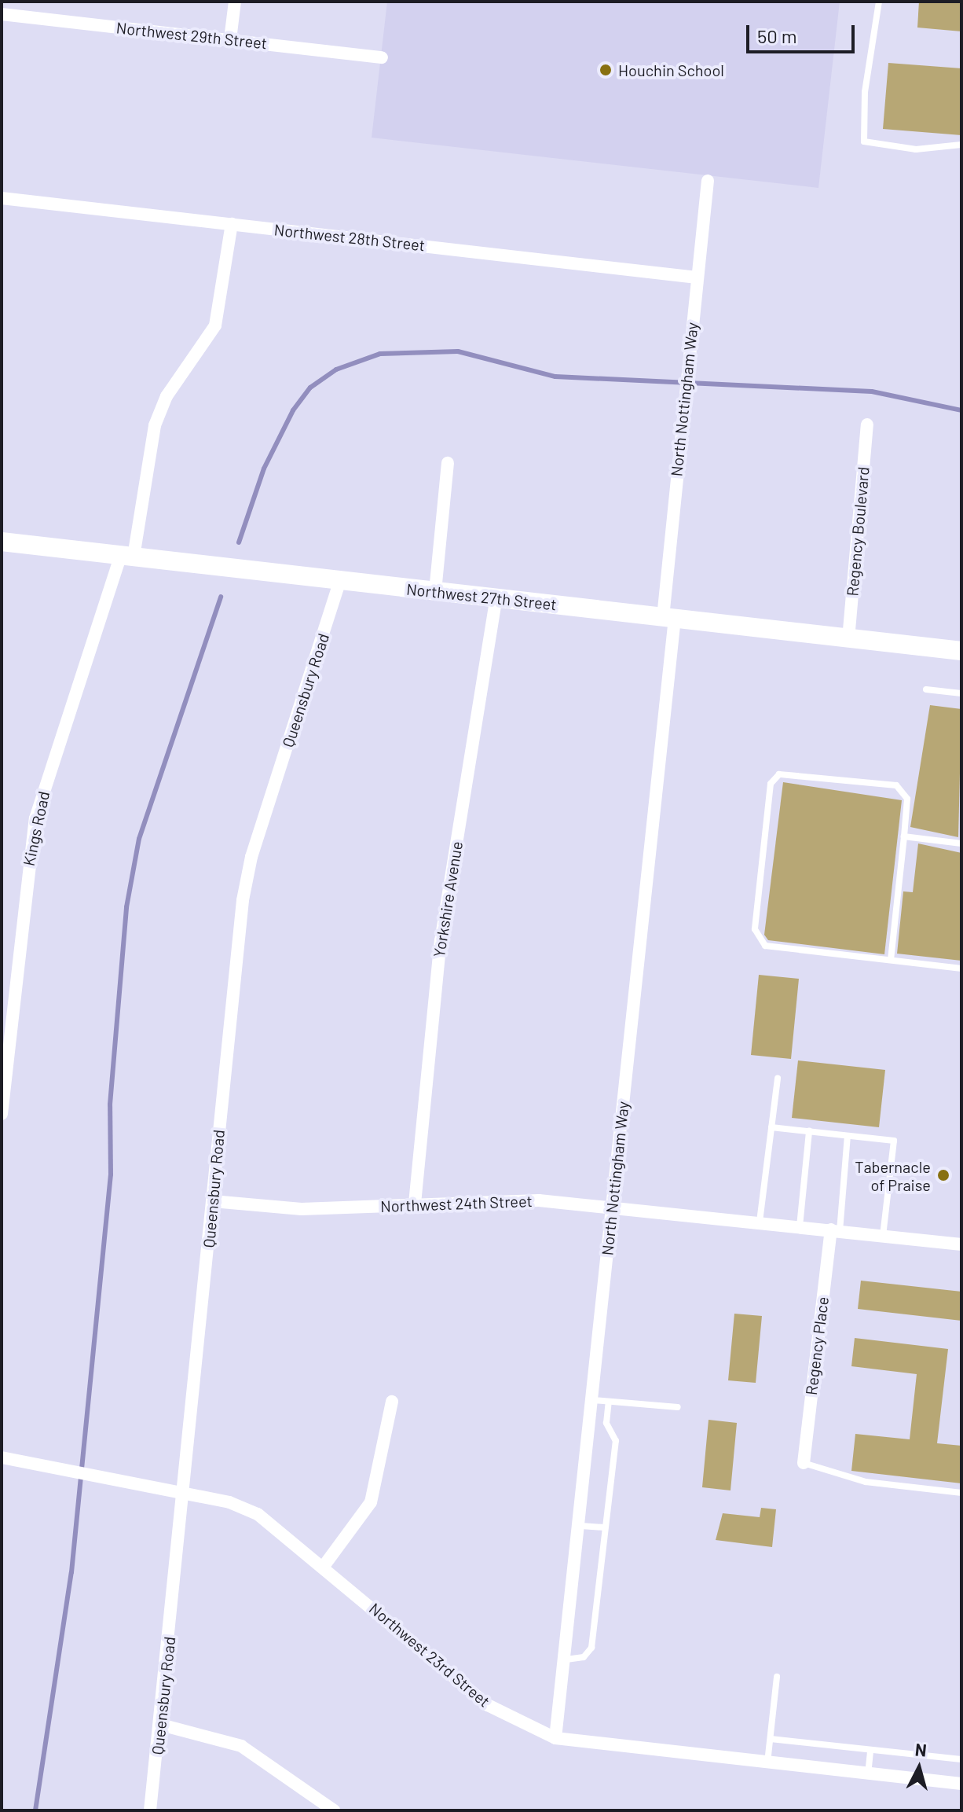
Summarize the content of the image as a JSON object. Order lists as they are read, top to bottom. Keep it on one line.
{"streets":{"main road":["Northwest 27th Street"],"street":["Northwest 29th Street","Northwest 28th Street","North Nottingham Way","Regency Boulevard","Queensbury Road","Kings Road","Yorkshire Avenue","Northwest 24th Street","Regency Place","Northwest 23rd Street"]},"crossings":[["Northwest 28th Street","North Nottingham Way"],["Northwest 28th Street","Kings Road"],["North Nottingham Way","Northwest 27th Street"],["North Nottingham Way","Northwest 24th Street"],["North Nottingham Way","Northwest 23rd Street"],["Regency Boulevard","Northwest 27th Street"],["Northwest 27th Street","Queensbury Road"],["Northwest 27th Street","Kings Road"],["Northwest 27th Street","Yorkshire Avenue"],["Queensbury Road","Northwest 24th Street"],["Queensbury Road","Northwest 23rd Street"],["Yorkshire Avenue","Northwest 24th Street"],["Northwest 24th Street","Regency Place"]],"places":["Houchin School","Tabernacle of Praise"],"scale_bar":"50 m","north":"top"}
